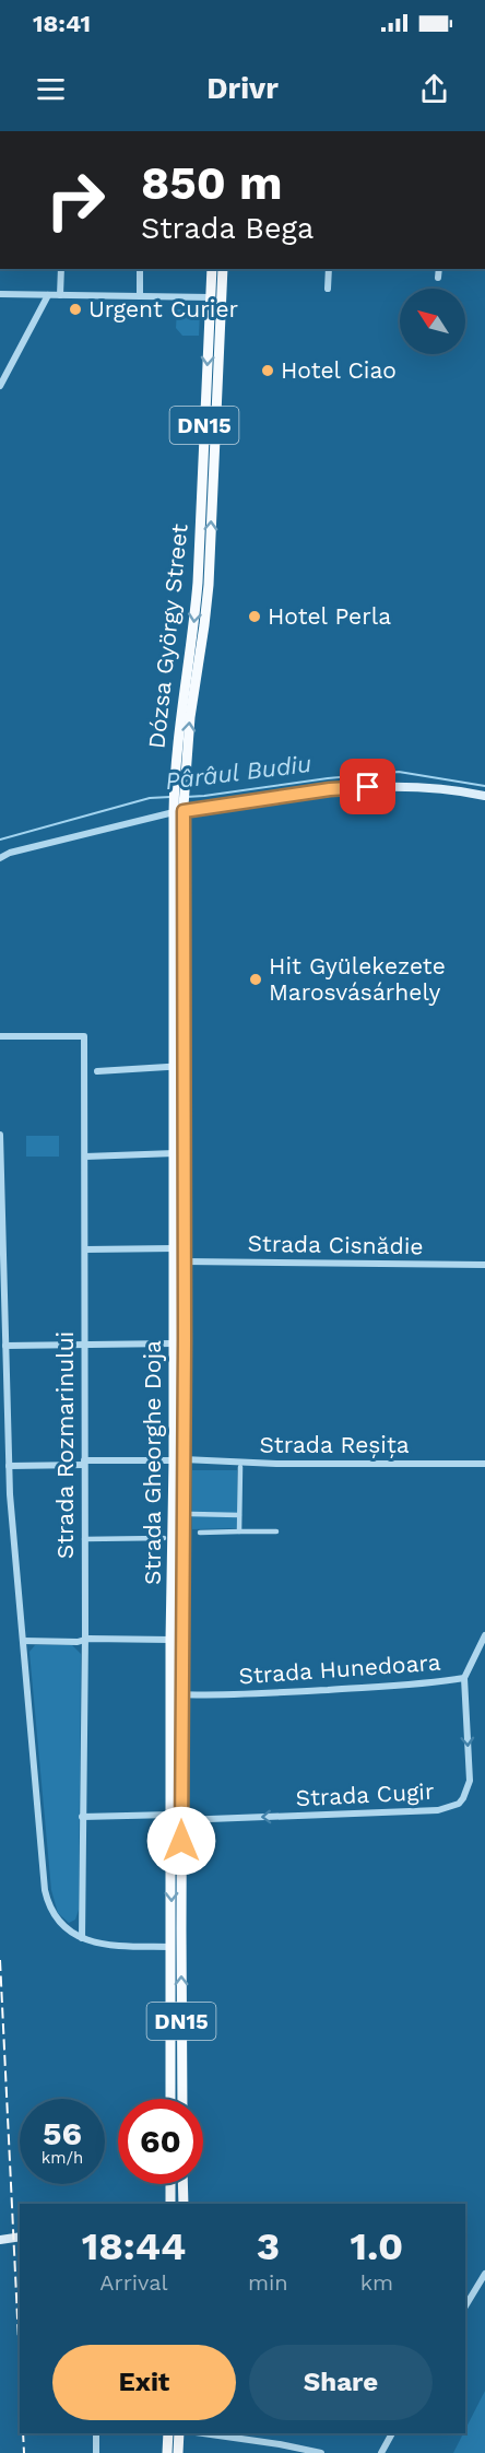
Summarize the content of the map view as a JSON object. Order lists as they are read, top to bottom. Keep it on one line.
{"streets":{"main road":["DN15","Dózsa György Street","Strada Gheorghe Doja"],"street":["Strada Cisnădie","Strada Rozmarinului","Strada Reșița","Strada Hunedoara","Strada Cugir"]},"crossings":[["Dózsa György Street","Strada Gheorghe Doja"],["Strada Cisnădie","Strada Gheorghe Doja"],["Strada Rozmarinului","Strada Reșița"],["Strada Reșița","Strada Gheorghe Doja"],["Strada Gheorghe Doja","Strada Hunedoara"],["Strada Gheorghe Doja","Strada Cugir"],["Strada Hunedoara","Strada Cugir"]],"water":["Pârâul Budiu"],"places":["Urgent Curier","Hotel Ciao","Hotel Perla","Hit Gyülekezete Marosvásárhely"],"north":"top left","page":{"status":"18:41","header":"Drivr","turn":["850 m","Strada Bega"],"speed":"56 km/h","limit":"60","eta":["18:44","Arrival","3","min","1.0","km"],"buttons":["Exit","Share"]}}
